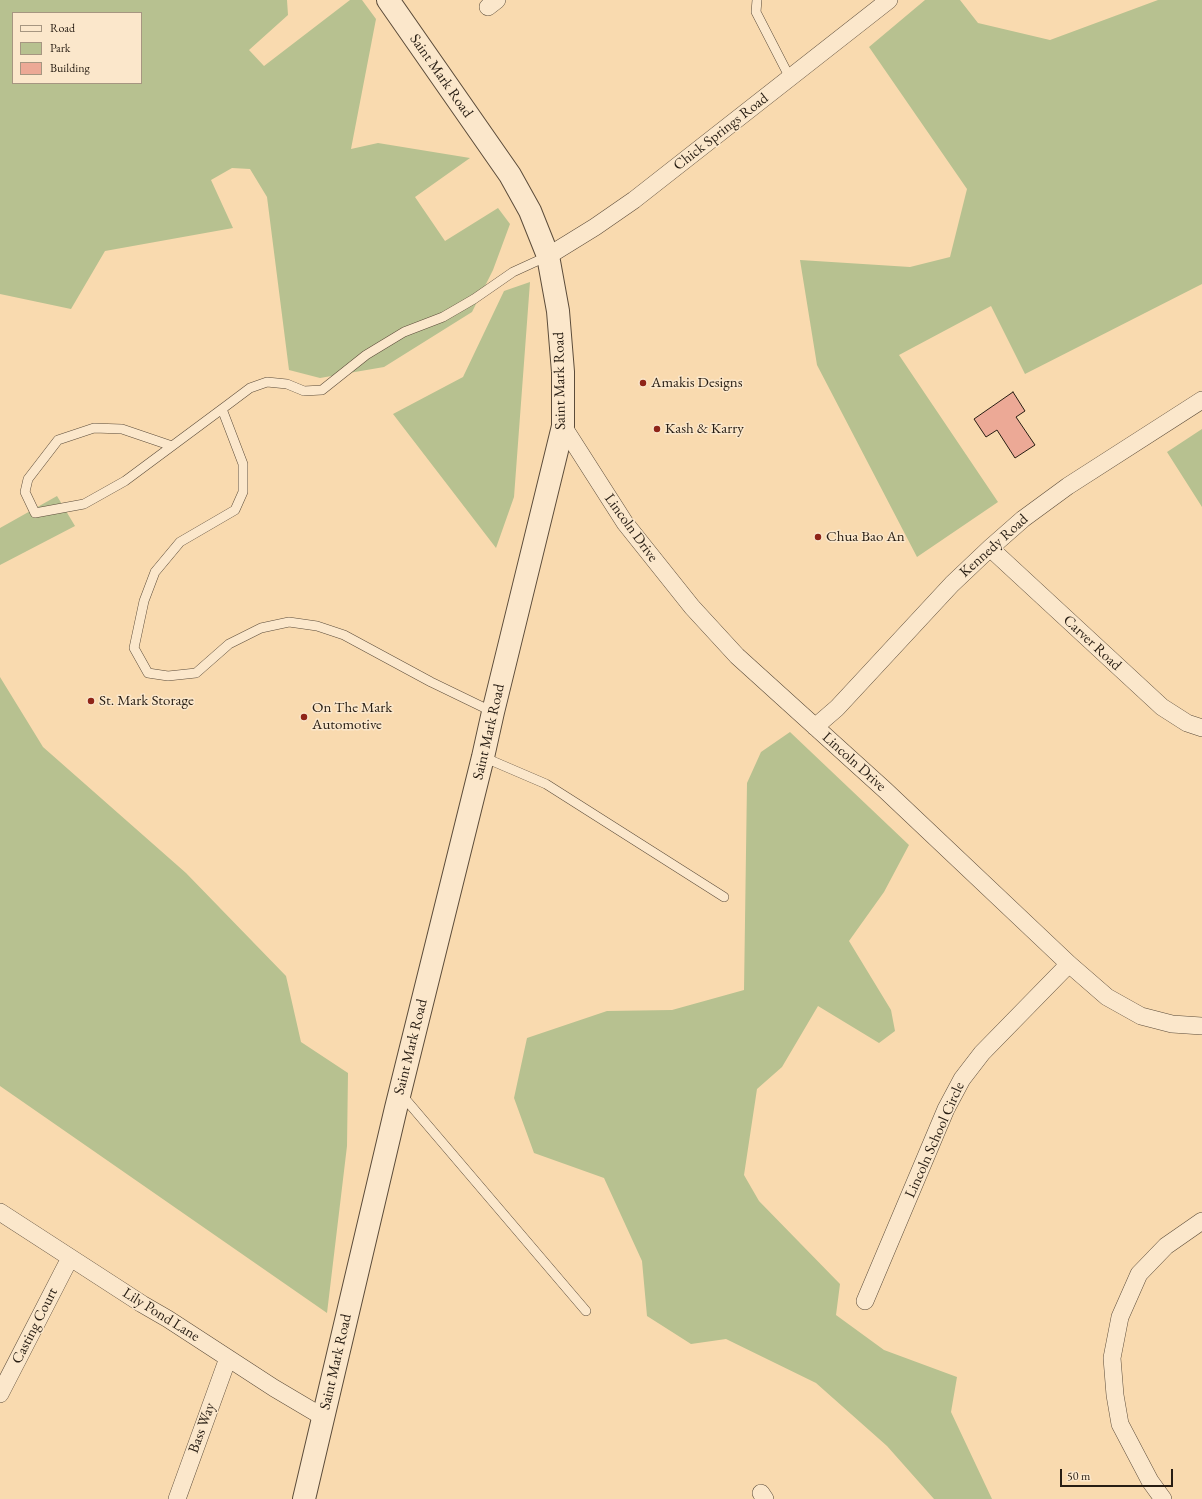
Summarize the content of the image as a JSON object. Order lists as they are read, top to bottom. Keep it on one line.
{"streets":{"street":["Saint Mark Road","Chick Springs Road","Lincoln Drive","Kennedy Road","Carver Road","Lincoln School Circle","Lily Pond Lane","Casting Court","Bass Way"]},"crossings":[["Saint Mark Road","Chick Springs Road"],["Saint Mark Road","Lincoln Drive"],["Saint Mark Road","Lily Pond Lane"],["Lincoln Drive","Kennedy Road"],["Lincoln Drive","Lincoln School Circle"],["Kennedy Road","Carver Road"],["Lily Pond Lane","Casting Court"],["Lily Pond Lane","Bass Way"]],"places":["Amakis Designs","Kash & Karry","Chua Bao An","St. Mark Storage","On The Mark Automotive"],"legend":["Road","Park","Building"],"scale_bar":"50 m"}
